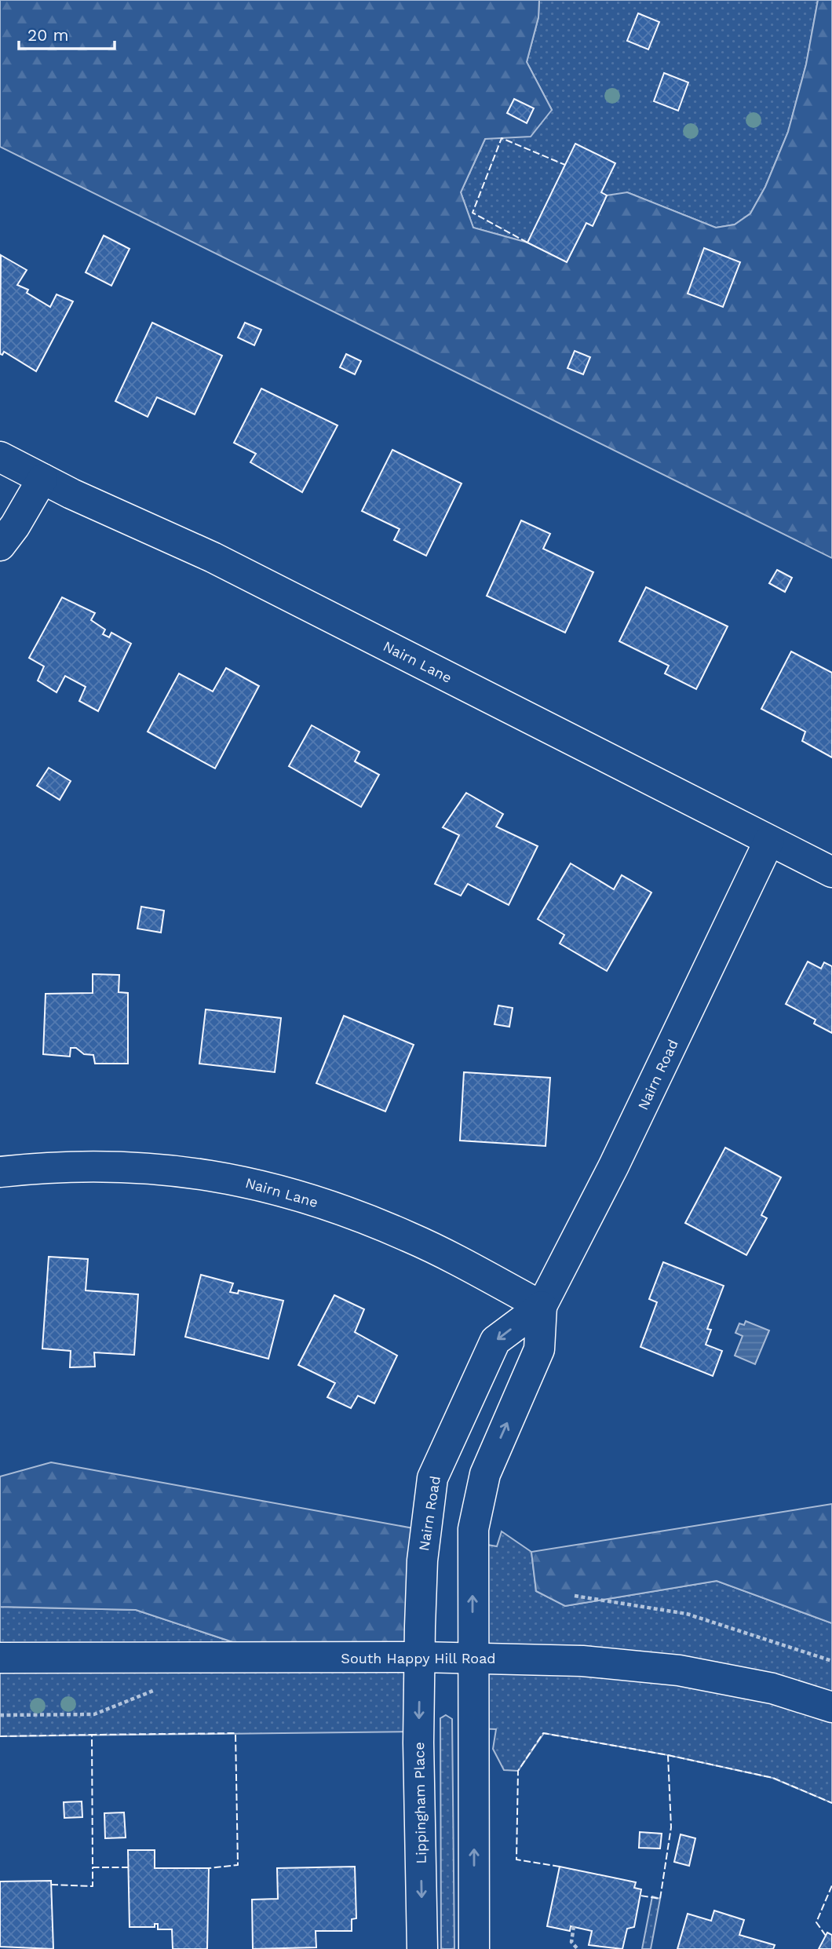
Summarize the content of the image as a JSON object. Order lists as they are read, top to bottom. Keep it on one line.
{"streets":{"street":["Nairn Lane","Nairn Road","South Happy Hill Road","Lippingham Place"]},"crossings":[["Nairn Lane","Nairn Road"],["Nairn Road","South Happy Hill Road"],["Nairn Road","Lippingham Place"],["South Happy Hill Road","Lippingham Place"]],"scale_bar":"20 m"}
